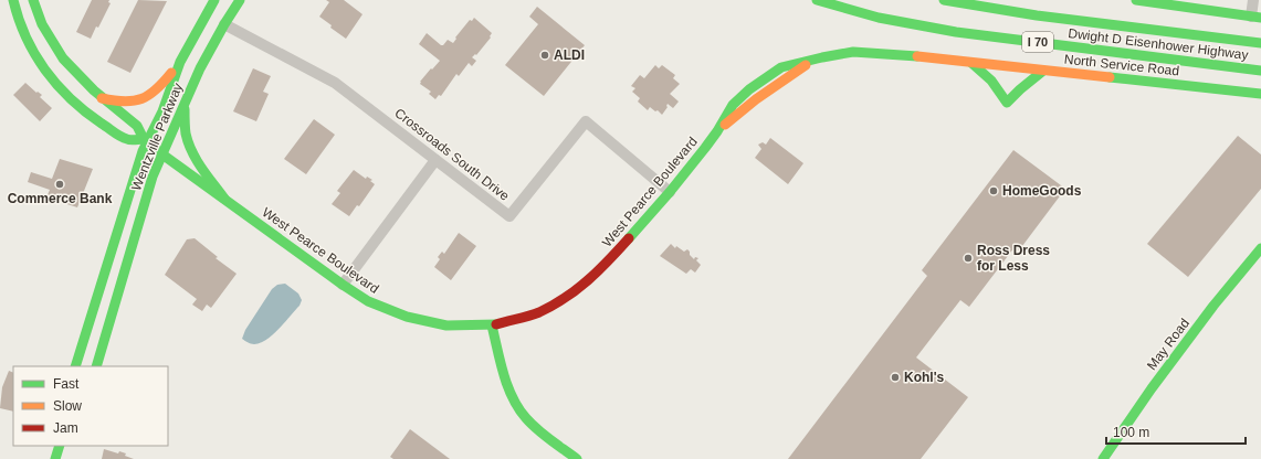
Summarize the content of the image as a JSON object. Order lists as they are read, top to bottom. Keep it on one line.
{"streets":{"main road":["I 70","Dwight D Eisenhower Highway","North Service Road","Wentzville Parkway","West Pearce Boulevard","May Road"],"street":["Crossroads South Drive"]},"crossings":[["North Service Road","West Pearce Boulevard"],["Wentzville Parkway","Crossroads South Drive"],["Wentzville Parkway","West Pearce Boulevard"],["Crossroads South Drive","West Pearce Boulevard"]],"places":["ALDI","Commerce Bank","HomeGoods","Ross Dress for Less","Kohl's"],"legend":["Fast","Slow","Jam"],"scale_bar":"100 m"}
